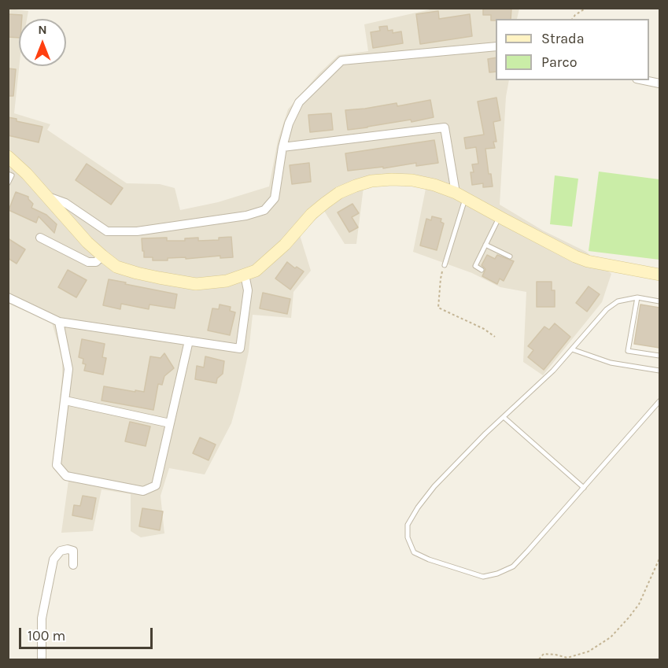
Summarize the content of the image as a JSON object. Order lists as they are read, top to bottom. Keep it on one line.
{"legend":["Strada","Parco"],"scale_bar":"100 m","north":"top"}
